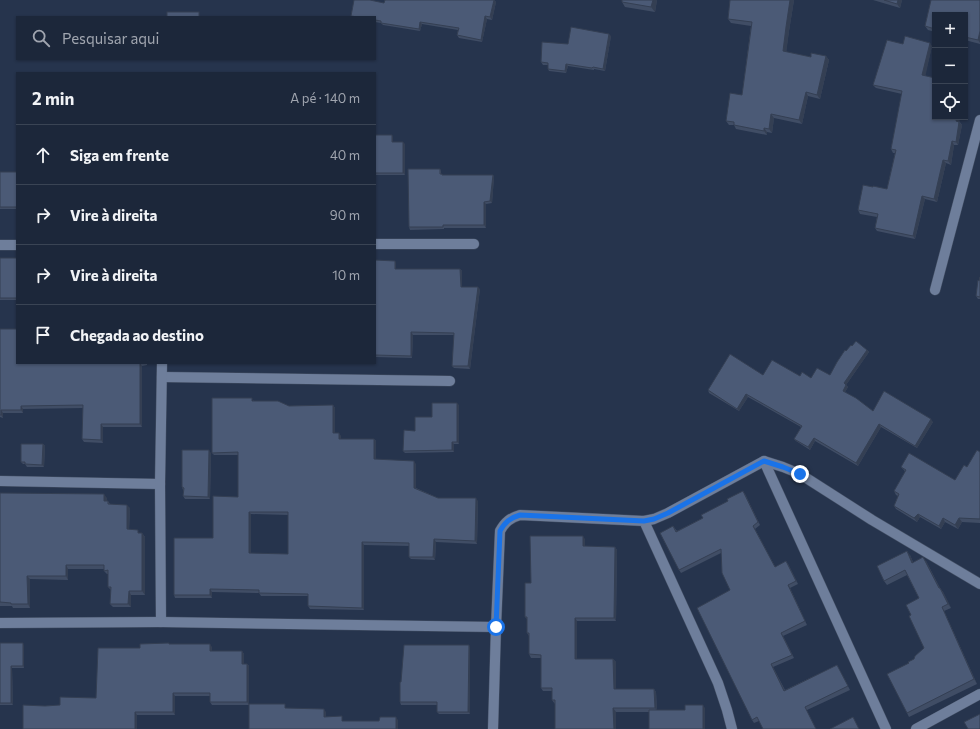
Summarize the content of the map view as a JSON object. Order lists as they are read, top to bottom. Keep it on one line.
{"page":{"map_buttons":["+","−"],"search":"Pesquisar aqui","heading":["2 min","A pé · 140 m"],"list":[["Siga em frente","40 m"],["Vire à direita","90 m"],["Vire à direita","10 m"],"Chegada ao destino"]}}
